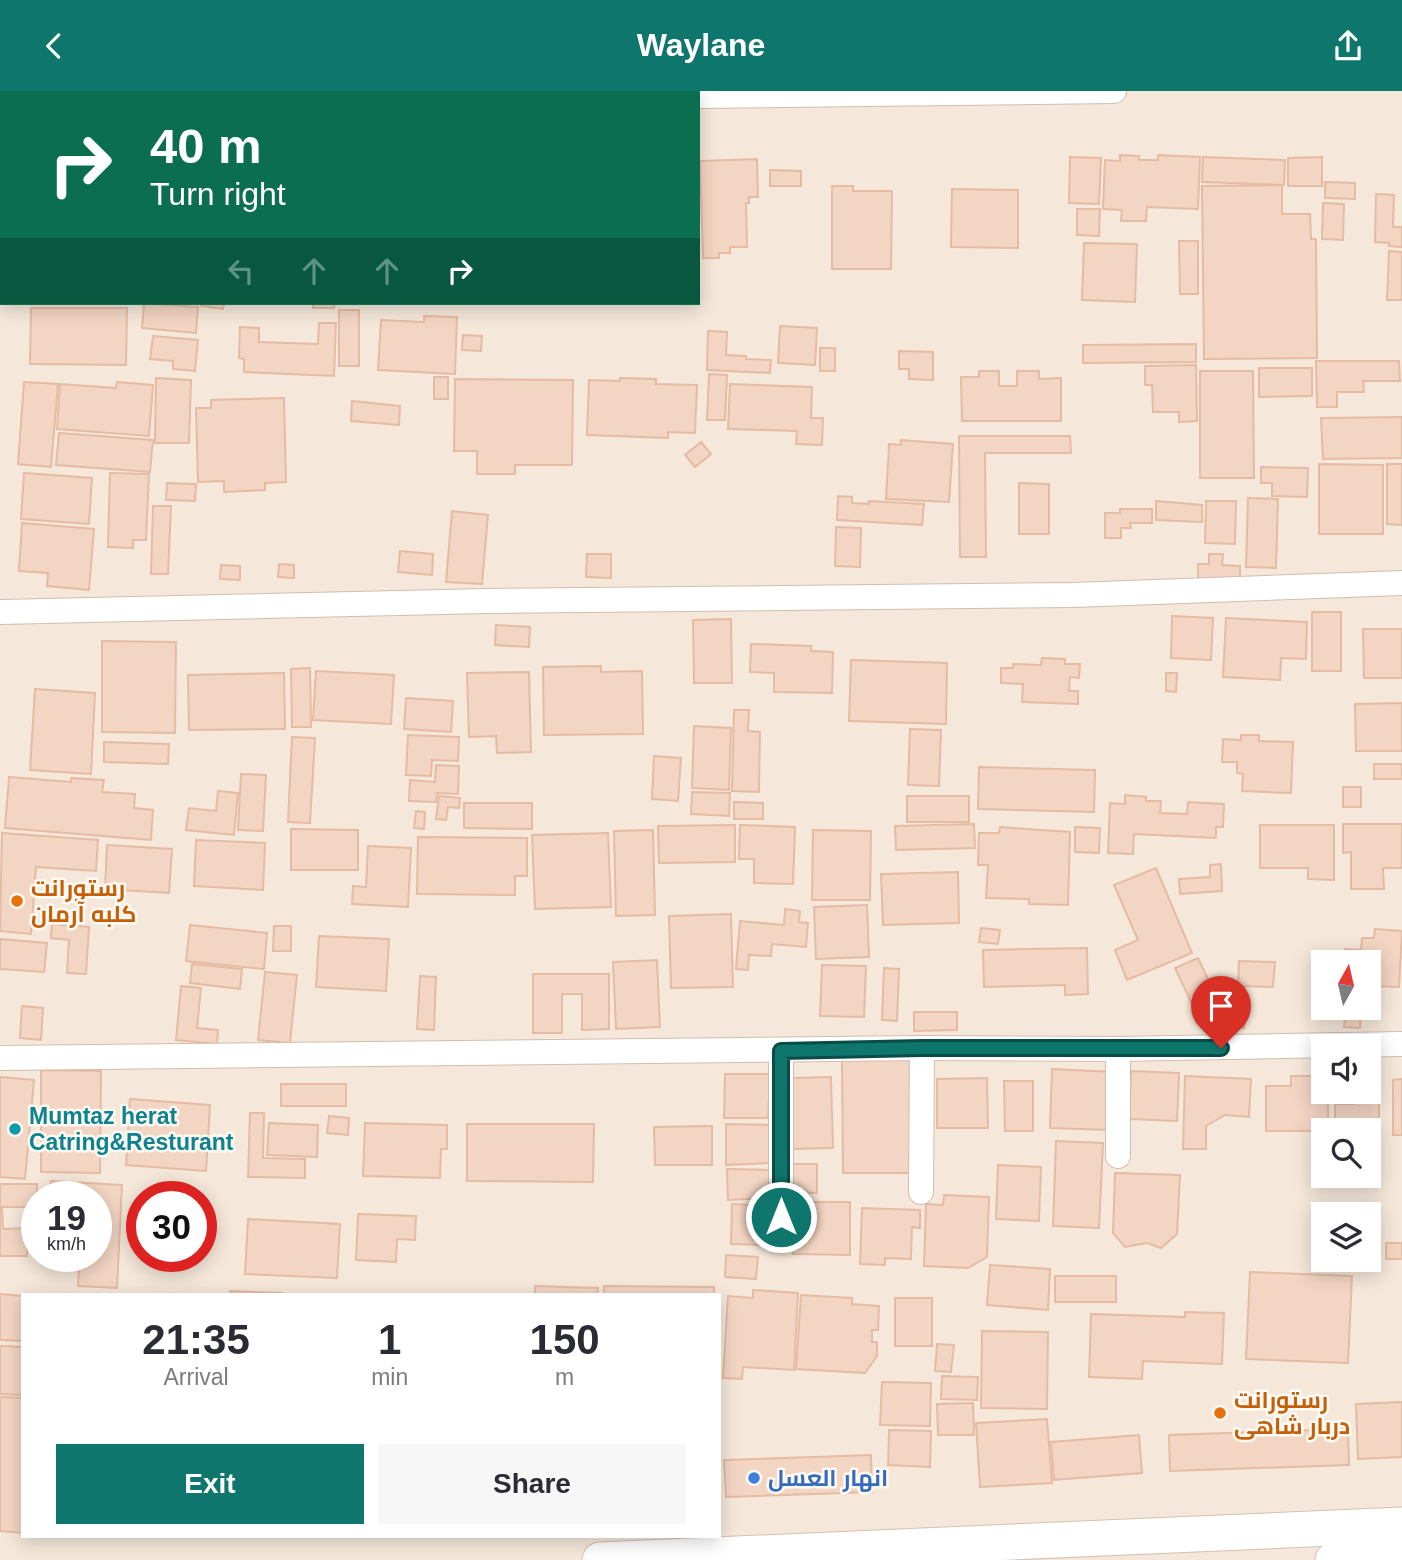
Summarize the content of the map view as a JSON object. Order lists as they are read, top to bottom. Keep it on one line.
{"places":["رستورانت کلبه آرمان","Mumtaz herat Catring&Resturant","رستورانت دربار شاهی","انهار العسل"],"north":"top","page":{"header":"Waylane","turn":["40 m","Turn right"],"speed":"19 km/h","limit":"30","eta":["21:35","Arrival","1","min","150","m"],"buttons":["Exit","Share"]}}
